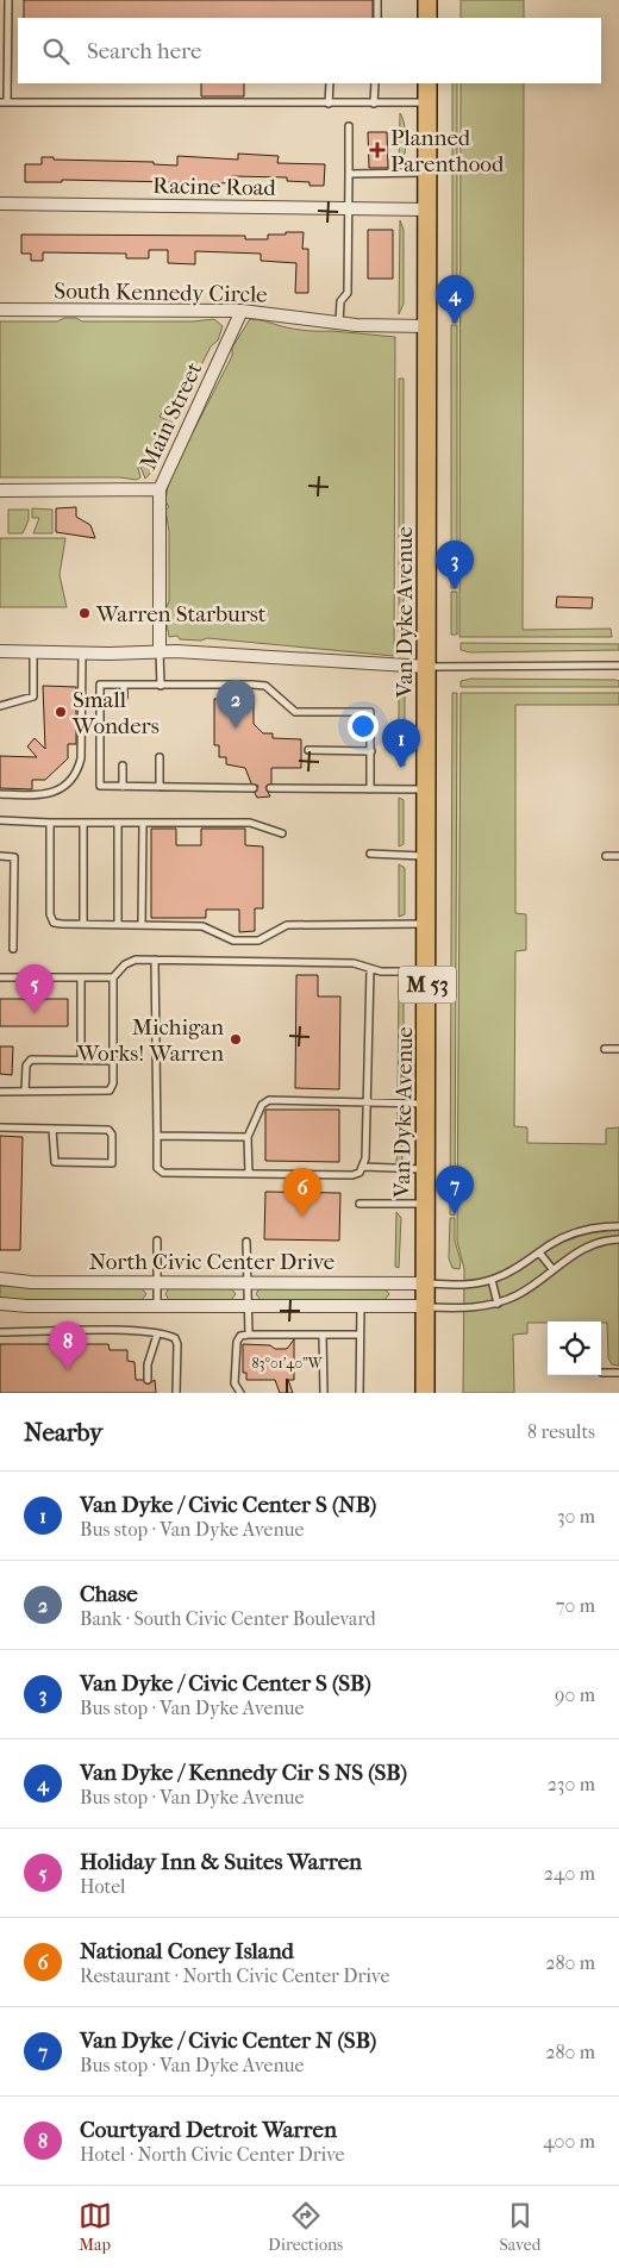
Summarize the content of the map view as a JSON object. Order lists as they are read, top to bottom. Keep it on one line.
{"streets":{"main road":["Van Dyke Avenue","M 53"],"street":["Racine Road","South Kennedy Circle","Main Street","North Civic Center Drive"]},"crossings":[["Racine Road","Van Dyke Avenue"],["South Kennedy Circle","Main Street"],["South Kennedy Circle","Van Dyke Avenue"],["Van Dyke Avenue","North Civic Center Drive"]],"places":{"health":["Planned Parenthood"],"other":["Warren Starburst","Small Wonders","Michigan Works! Warren"]},"page":{"search":"Search here","pins":["4","3","2","1","5","7","6","8"],"heading":["Nearby","8 results"],"list":[{"mark":"1","name":"Van Dyke / Civic Center S (NB)","note":"Bus stop · Van Dyke Avenue","value":"30 m"},{"mark":"2","name":"Chase","note":"Bank · South Civic Center Boulevard","value":"70 m"},{"mark":"3","name":"Van Dyke / Civic Center S (SB)","note":"Bus stop · Van Dyke Avenue","value":"90 m"},{"mark":"4","name":"Van Dyke / Kennedy Cir S NS (SB)","note":"Bus stop · Van Dyke Avenue","value":"230 m"},{"mark":"5","name":"Holiday Inn & Suites Warren","note":"Hotel","value":"240 m"},{"mark":"6","name":"National Coney Island","note":"Restaurant · North Civic Center Drive","value":"280 m"},{"mark":"7","name":"Van Dyke / Civic Center N (SB)","note":"Bus stop · Van Dyke Avenue","value":"280 m"},{"mark":"8","name":"Courtyard Detroit Warren","note":"Hotel · North Civic Center Drive","value":"400 m"}],"nav":["Map","Directions","Saved"]},"coordinates":["83°01'40\"W"]}
